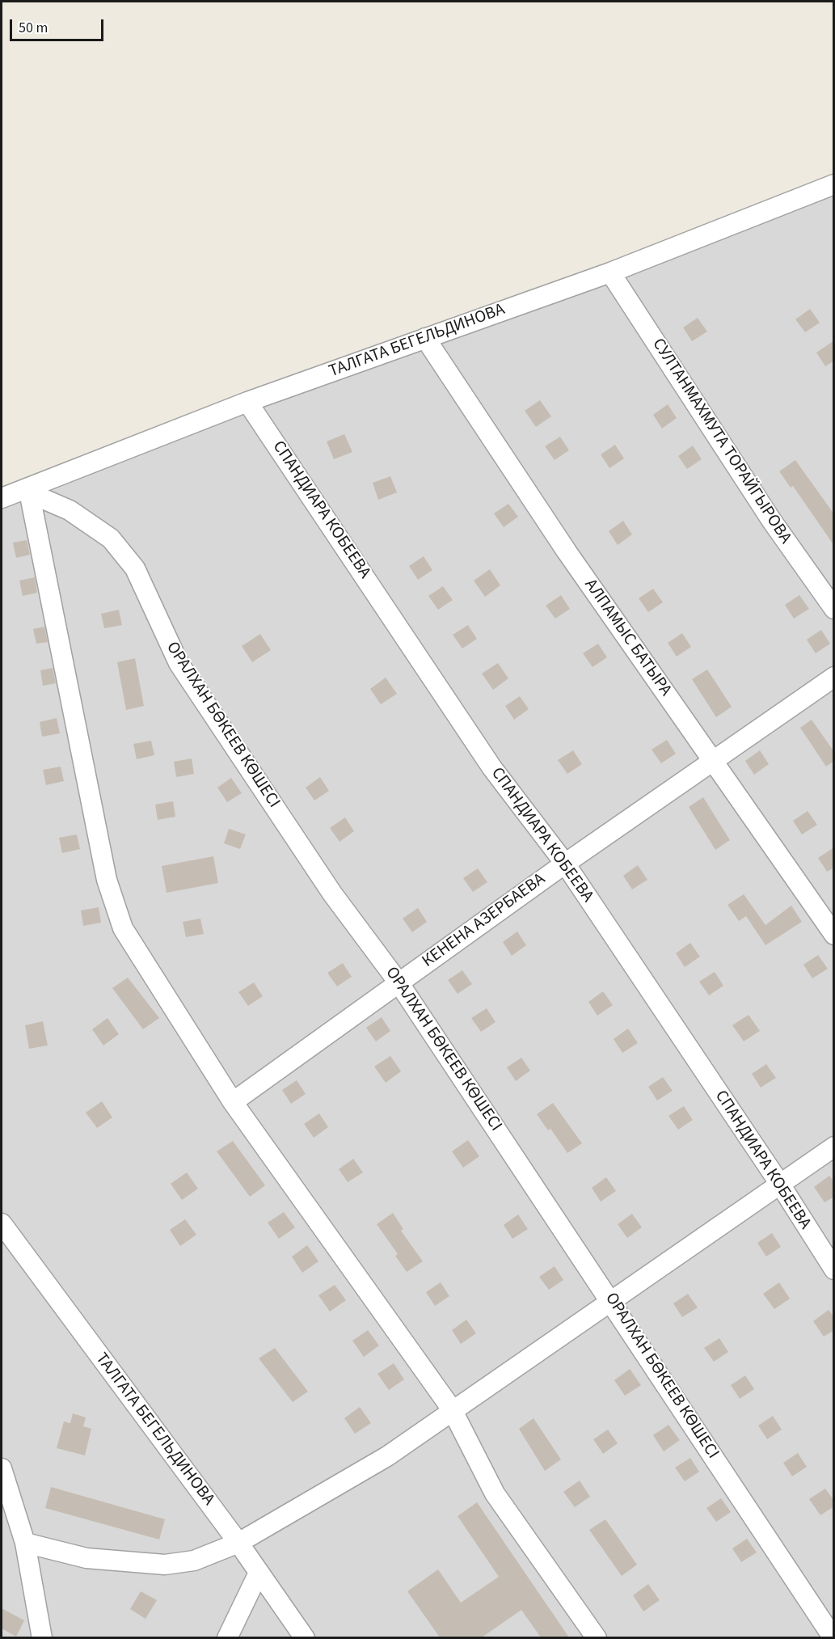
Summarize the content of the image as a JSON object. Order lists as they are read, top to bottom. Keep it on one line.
{"streets":{"street":["ТАЛГАТА БЕГЕЛЬДИНОВА","СУЛТАНМАХМУТА ТОРАЙГЫРОВА","СПАНДИАРА КОБЕЕВА","АЛПАМЫС БАТЫРА","ОРАЛХАН БӨКЕЕВ КӨШЕСІ","КЕНЕНА АЗЕРБАЕВА"]},"crossings":[["ТАЛГАТА БЕГЕЛЬДИНОВА","СУЛТАНМАХМУТА ТОРАЙГЫРОВА"],["ТАЛГАТА БЕГЕЛЬДИНОВА","СПАНДИАРА КОБЕЕВА"],["ТАЛГАТА БЕГЕЛЬДИНОВА","АЛПАМЫС БАТЫРА"],["ТАЛГАТА БЕГЕЛЬДИНОВА","ОРАЛХАН БӨКЕЕВ КӨШЕСІ"],["СПАНДИАРА КОБЕЕВА","КЕНЕНА АЗЕРБАЕВА"],["АЛПАМЫС БАТЫРА","КЕНЕНА АЗЕРБАЕВА"],["ОРАЛХАН БӨКЕЕВ КӨШЕСІ","КЕНЕНА АЗЕРБАЕВА"]],"scale_bar":"50 m"}
